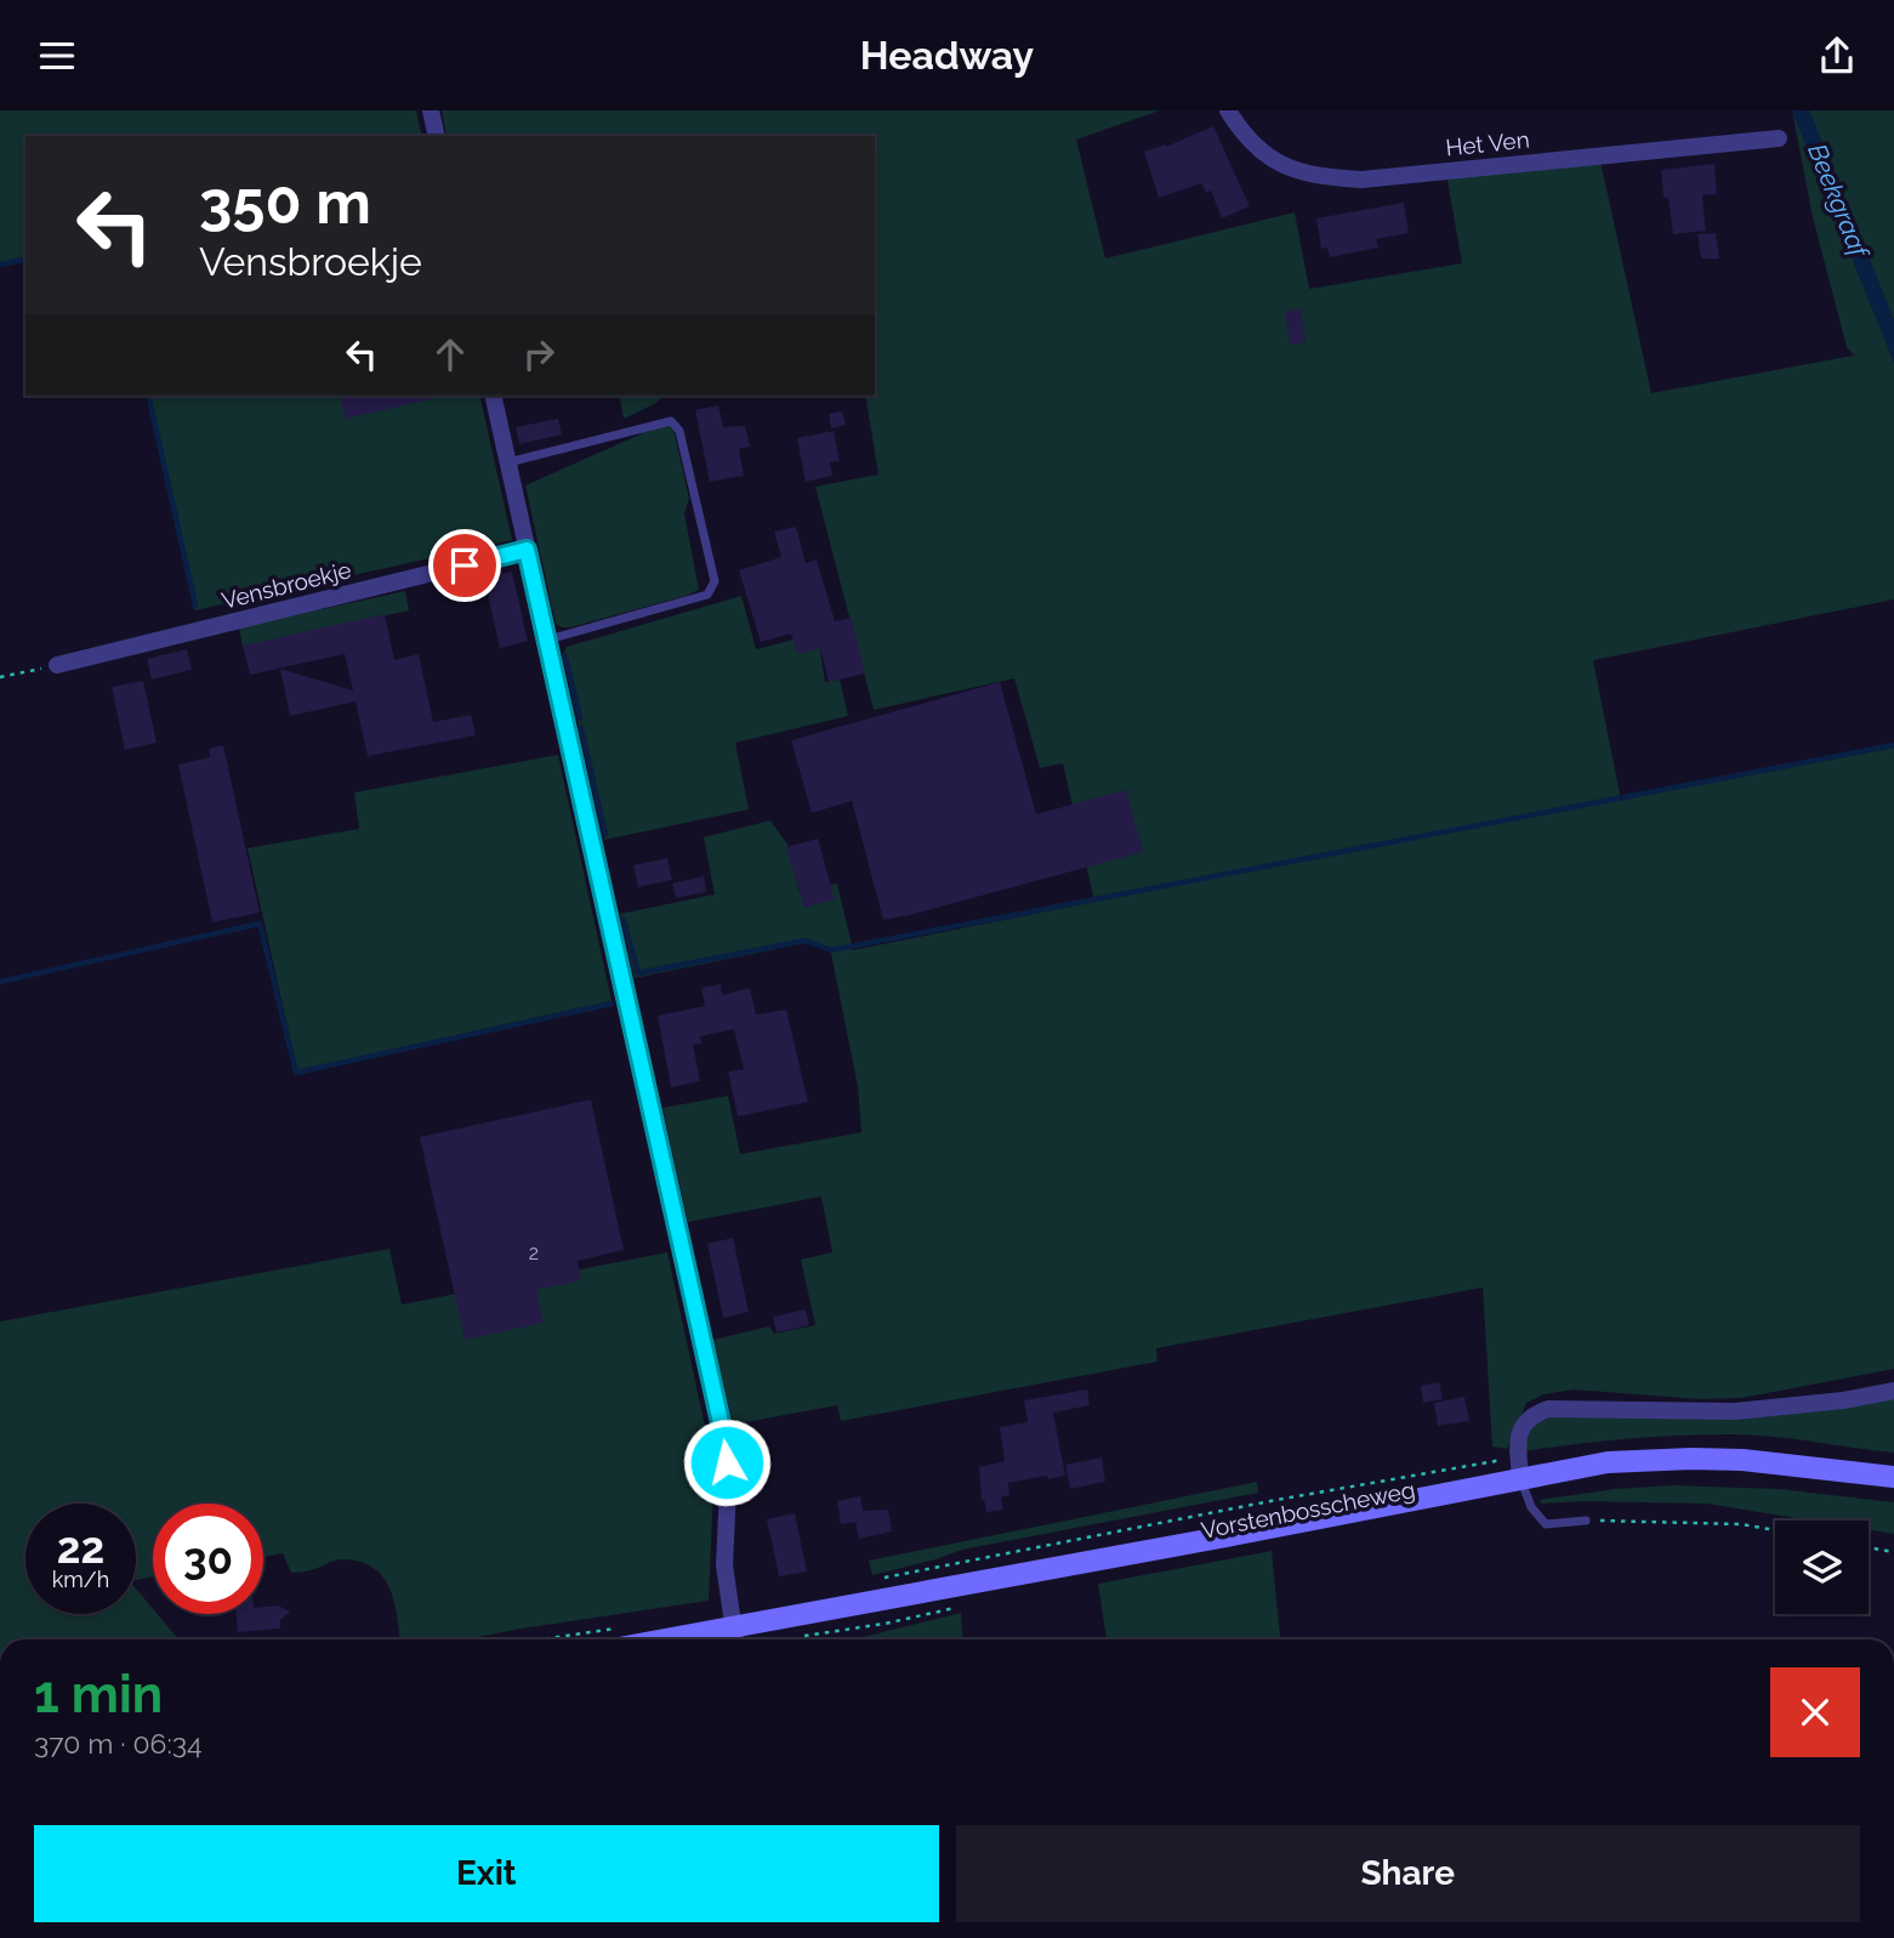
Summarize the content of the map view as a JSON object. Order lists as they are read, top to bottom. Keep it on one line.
{"streets":{"street":["Het Ven","Vensbroekje","Vorstenbosscheweg"]},"water":["Beekgraaf"],"house_numbers":["2"],"page":{"header":"Headway","turn":["350 m","Vensbroekje"],"speed":"22 km/h","limit":"30","heading":["1 min","370 m · 06:34"],"buttons":["Exit","Share"]}}
